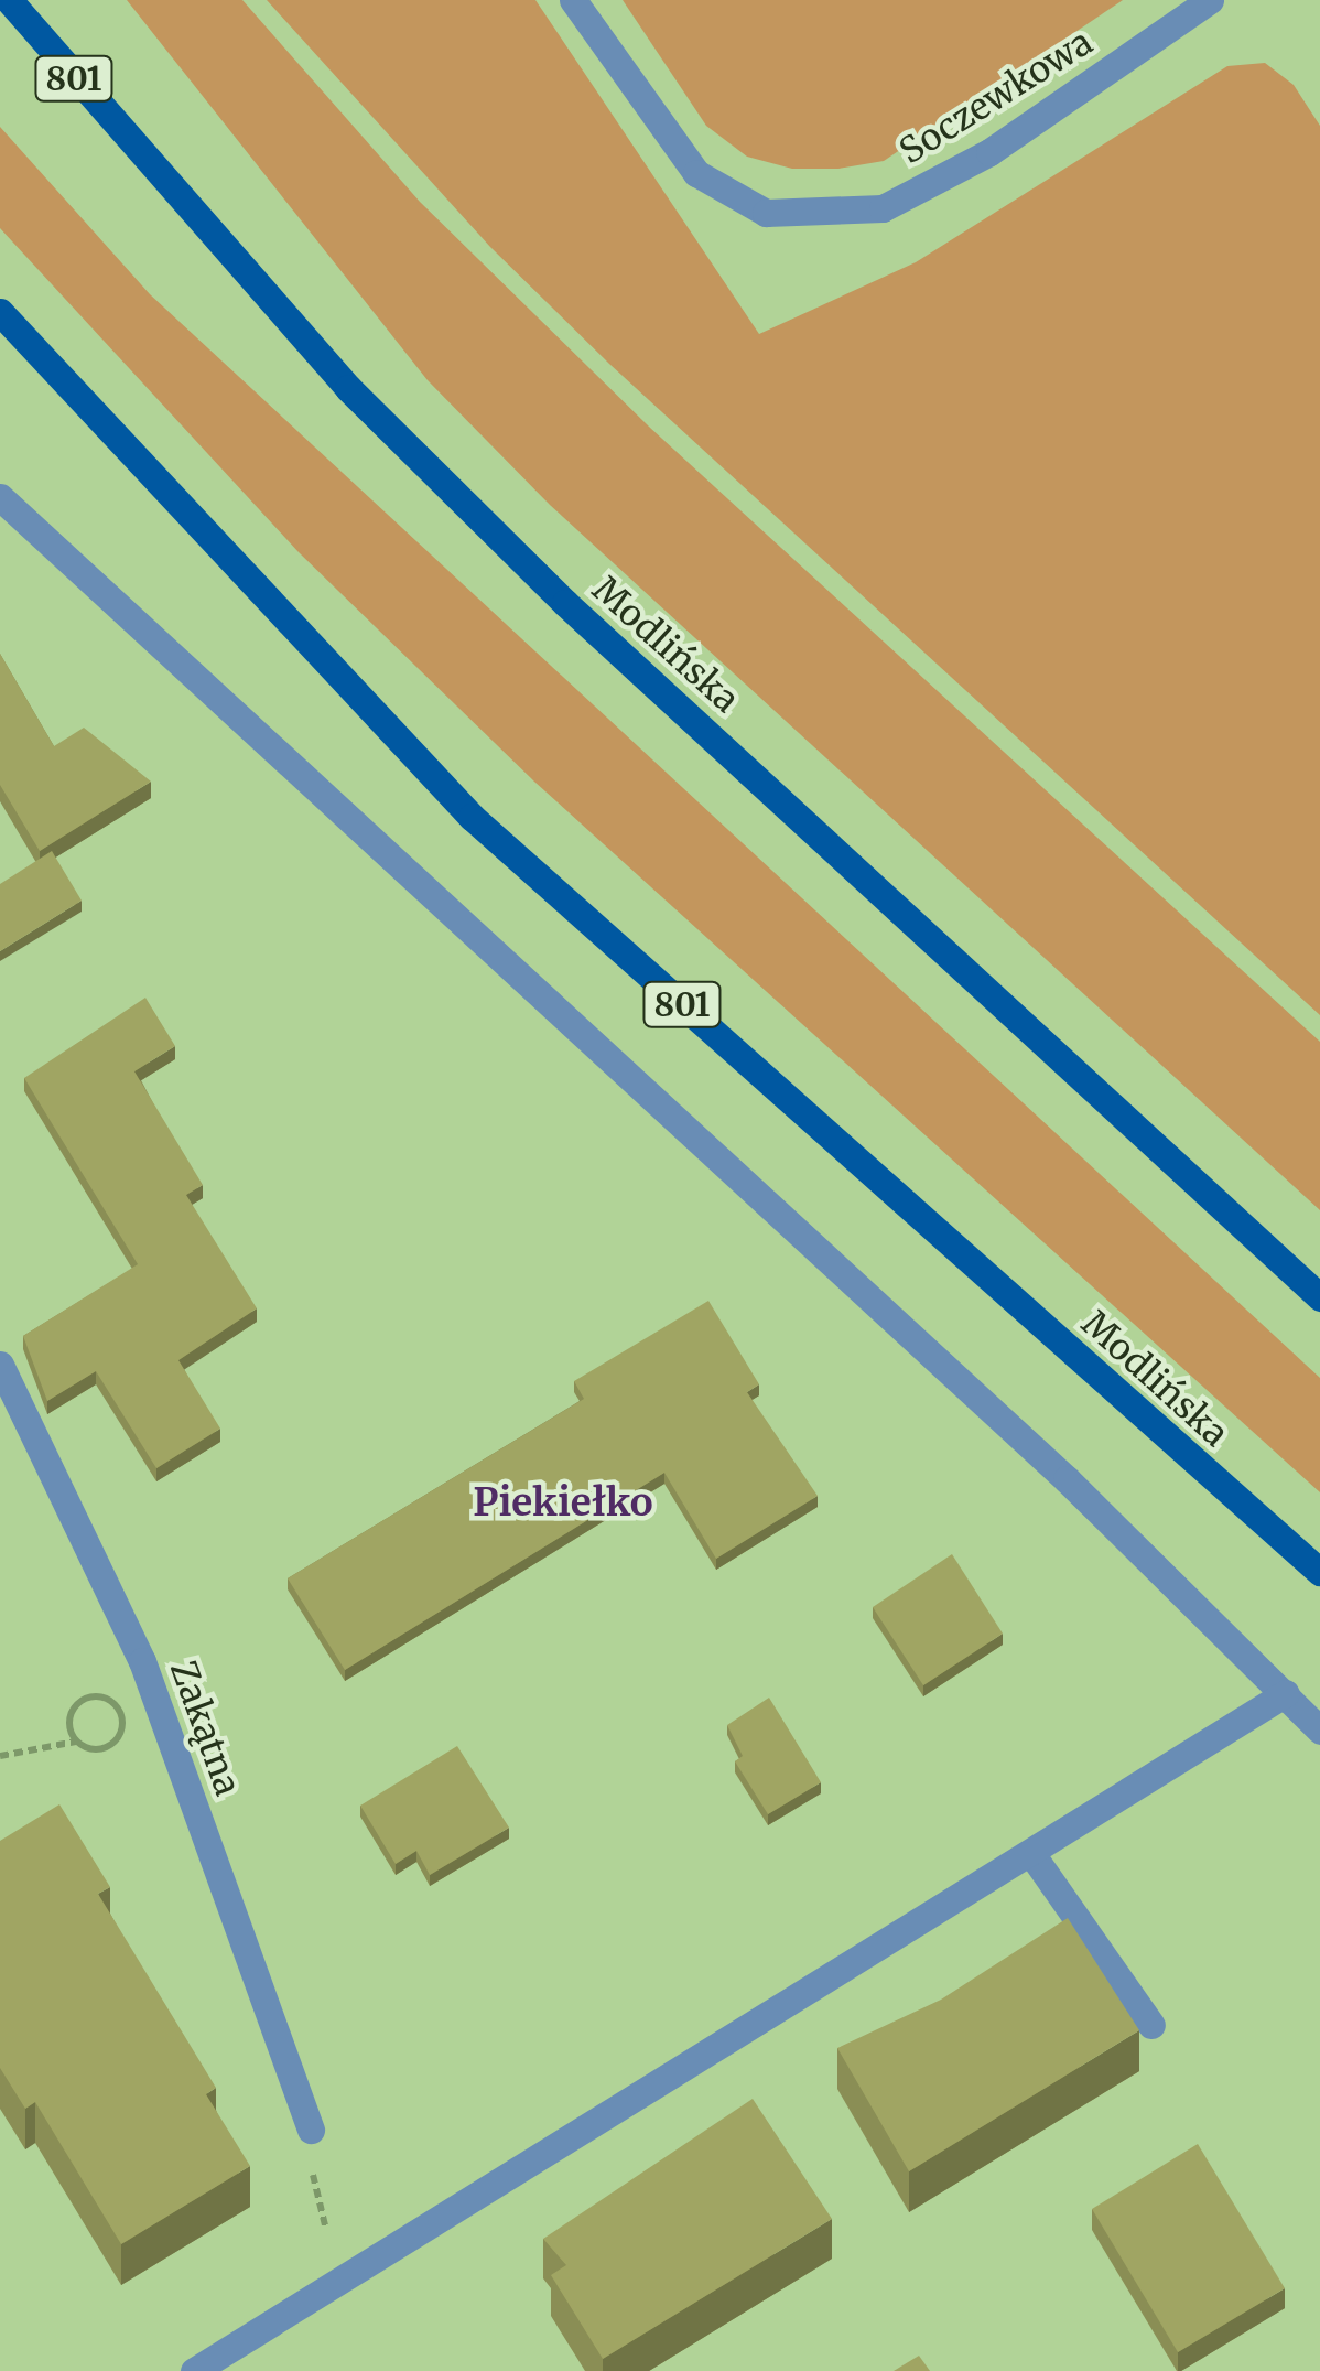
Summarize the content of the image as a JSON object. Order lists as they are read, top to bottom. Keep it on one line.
{"streets":{"main road":["801","Modlińska"],"street":["Soczewkowa","Zakątna"]},"districts":["Piekiełko"]}
